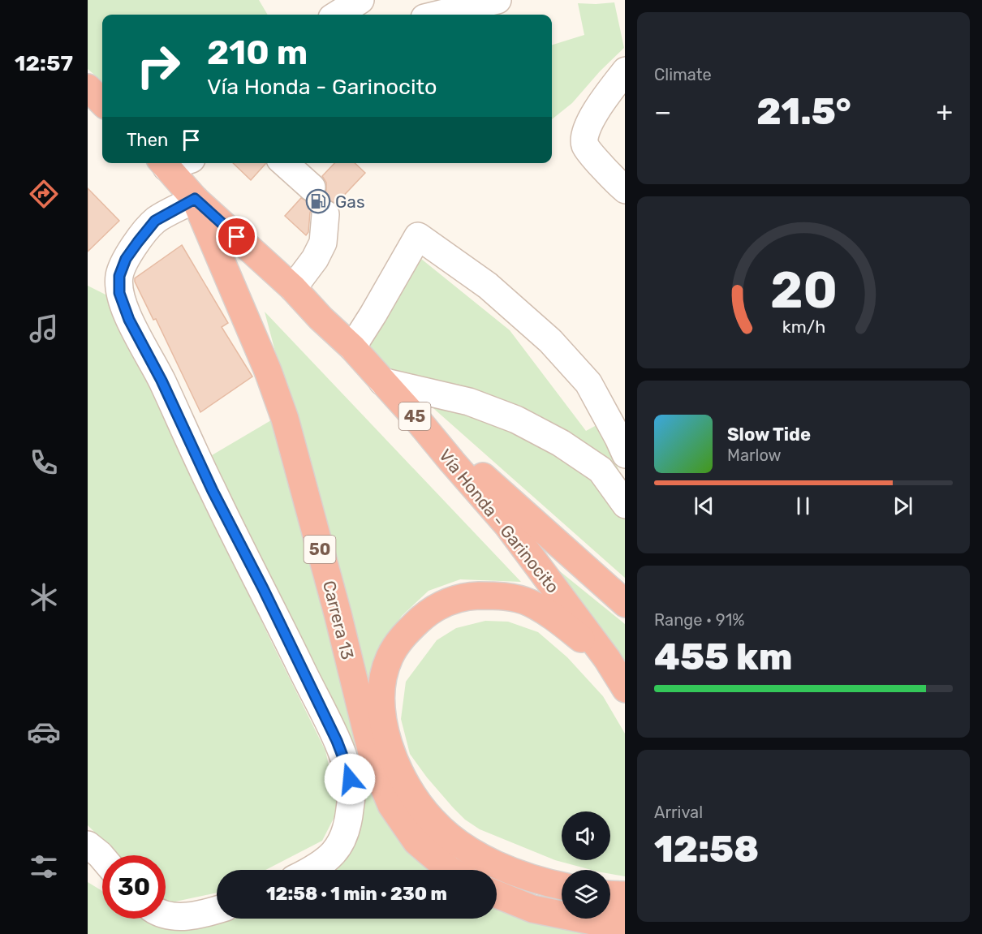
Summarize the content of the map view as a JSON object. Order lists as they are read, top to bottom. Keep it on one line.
{"streets":{"highway":["45","Vía Honda - Garinocito","50","Carrera 13"]},"crossings":[["Vía Honda - Garinocito","Carrera 13"]],"places":{"fuel station":["Gas"]},"page":{"tabs":"12:57","tile":["Climate",["Range · 91%","455 km"],["Arrival","12:58"]],"turn":["210 m","Vía Honda - Garinocito"],"heat":["−","21.5°","+"],"then":"Then","song":["Slow Tide","Marlow"],"limit":"30","trip":"12:58 · 1 min · 230 m","gauge":["20","km/h"]}}
